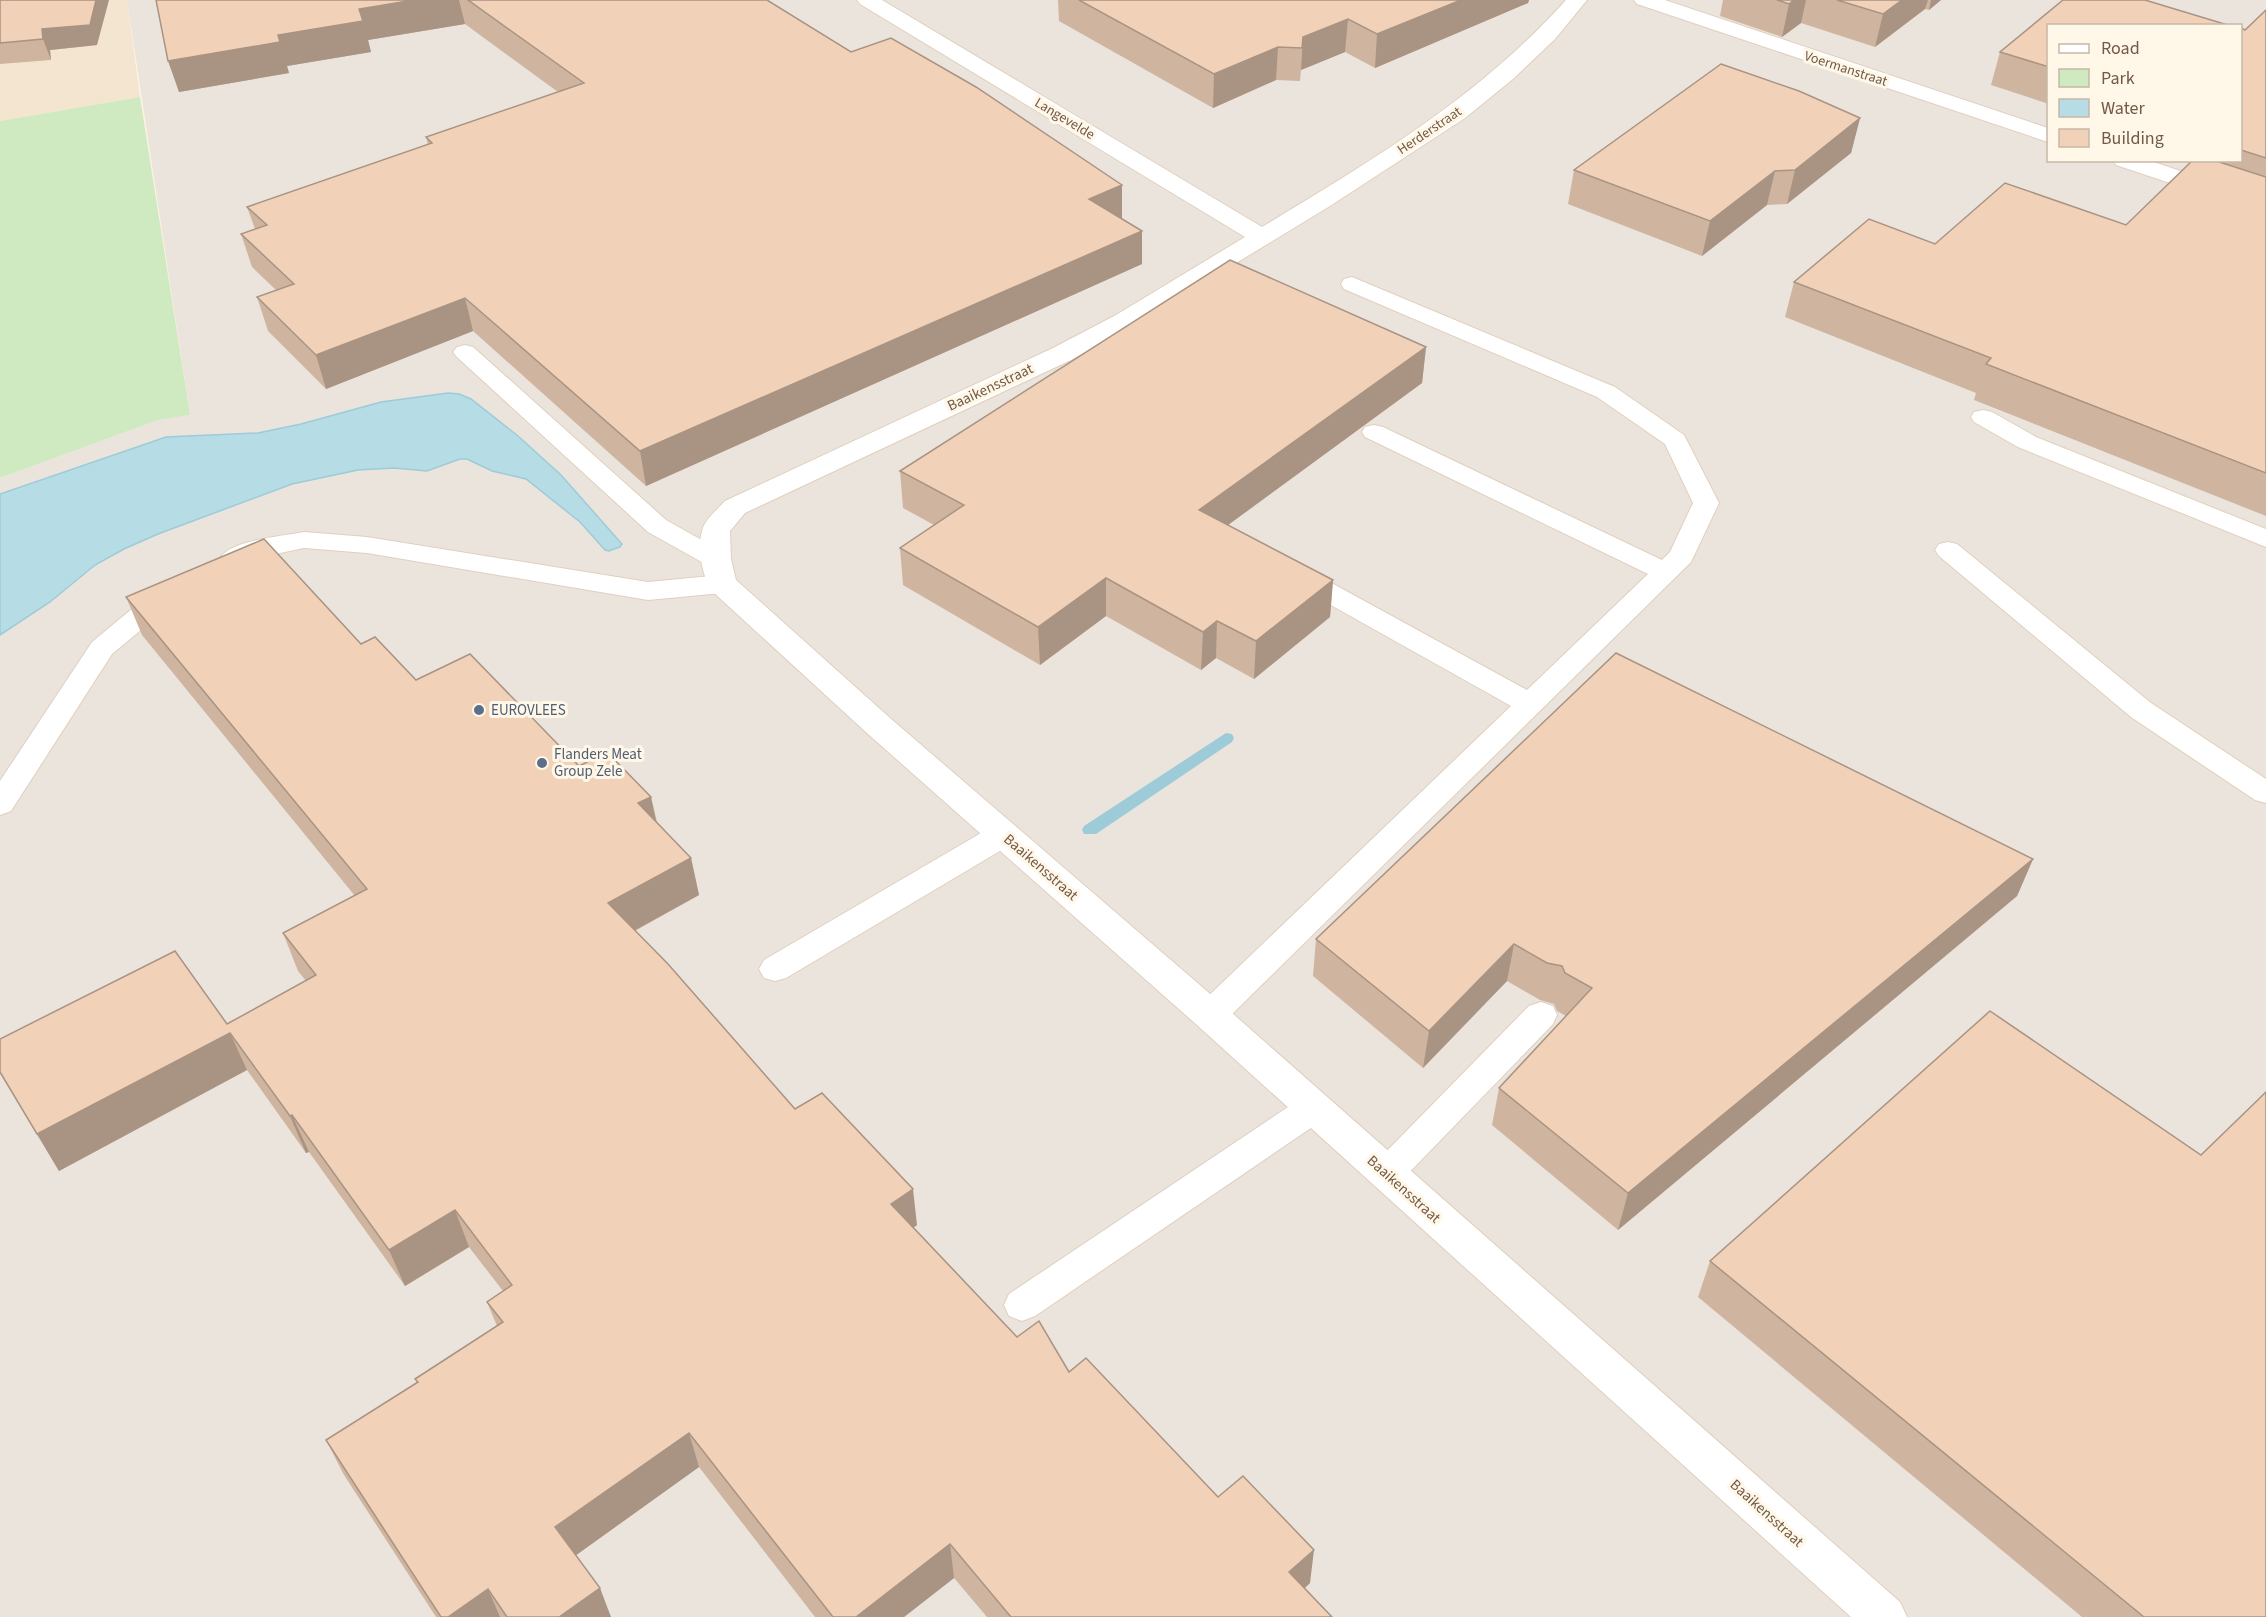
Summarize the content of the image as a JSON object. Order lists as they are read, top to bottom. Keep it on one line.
{"streets":{"street":["Voermanstraat","Langevelde","Herderstraat","Baaikensstraat"]},"crossings":[["Langevelde","Herderstraat"],["Langevelde","Baaikensstraat"],["Herderstraat","Baaikensstraat"]],"places":["EUROVLEES","Flanders Meat Group Zele"],"legend":["Road","Park","Water","Building"]}
